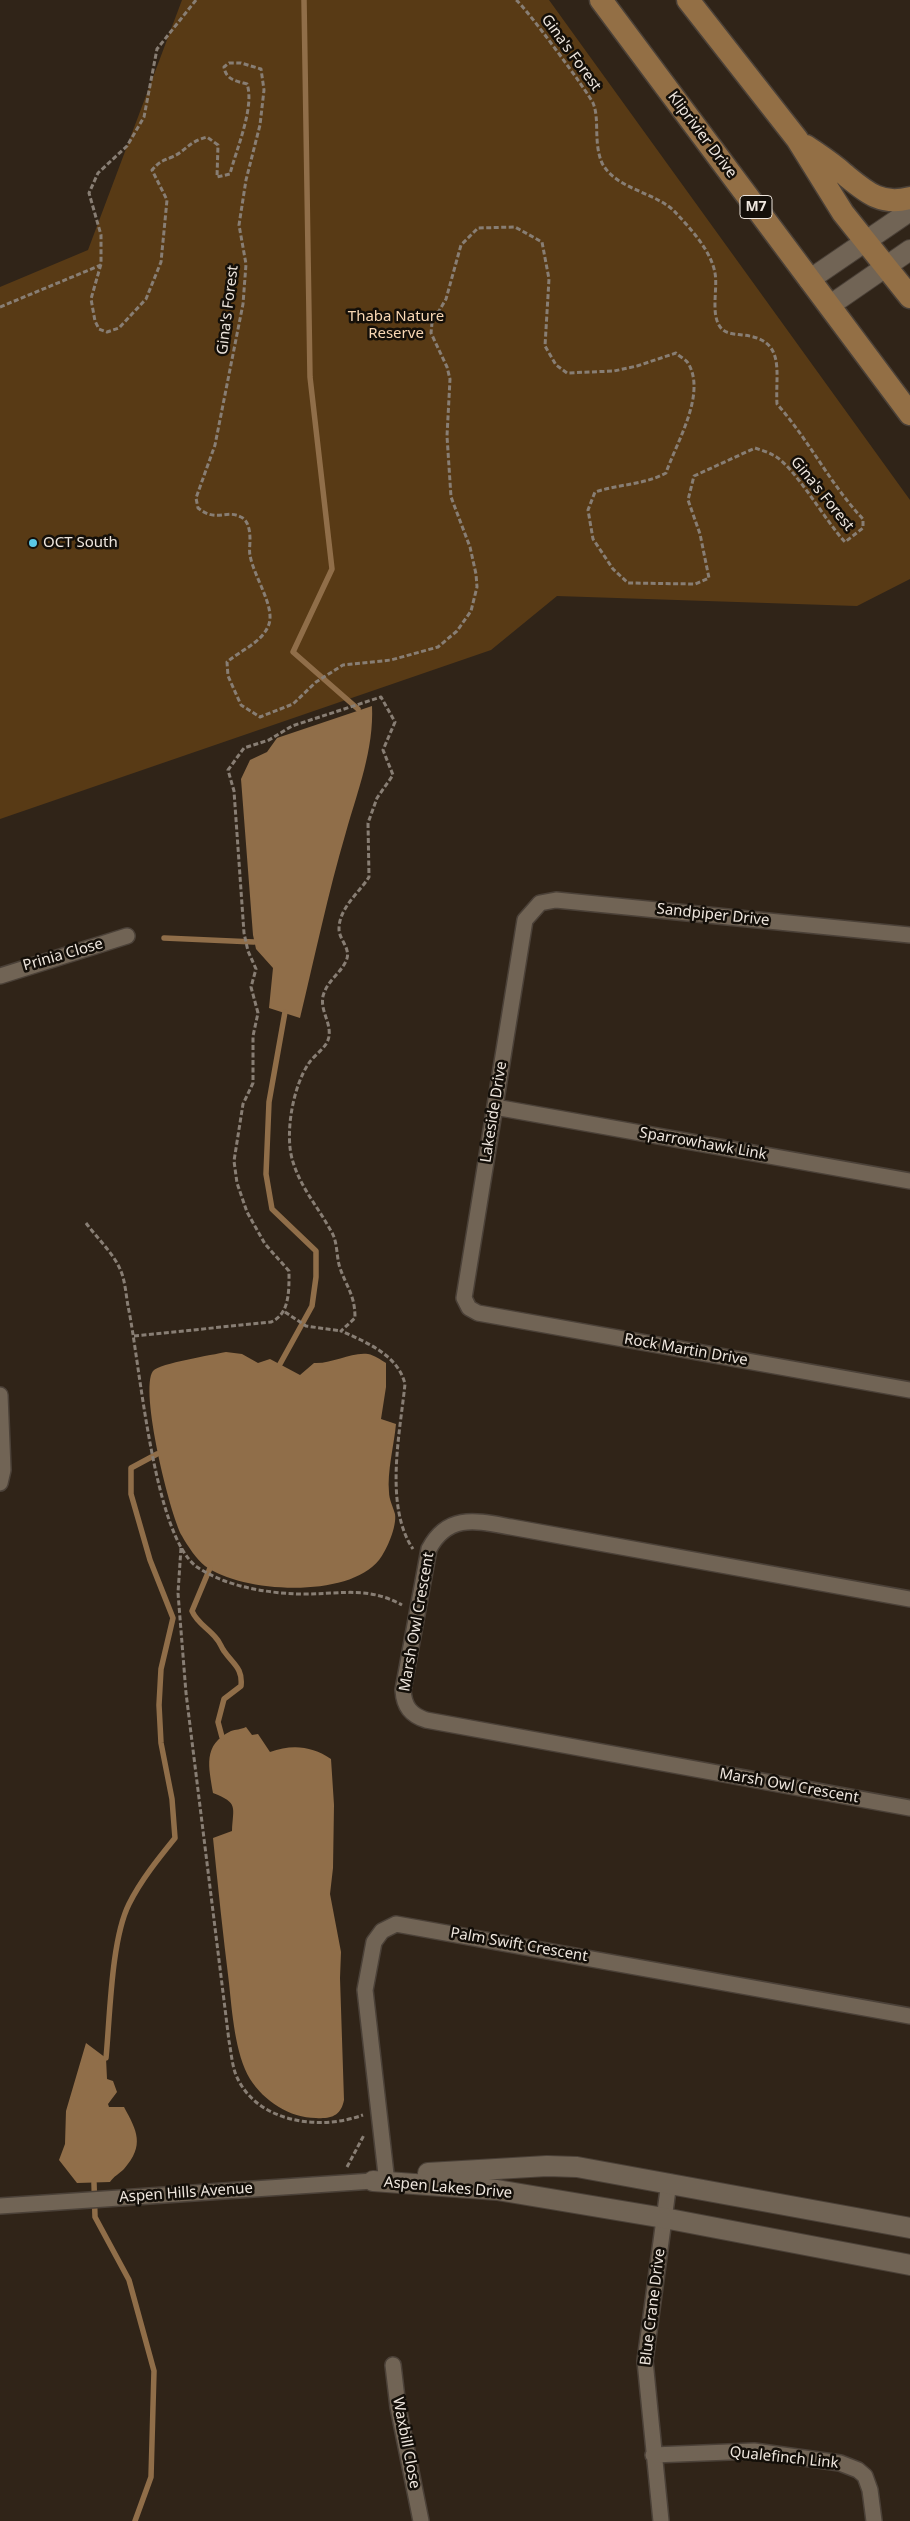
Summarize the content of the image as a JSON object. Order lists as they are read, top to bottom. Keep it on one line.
{"streets":{"main road":["Kliprivier Drive","M7"],"street":["Sandpiper Drive","Prinia Close","Lakeside Drive","Sparrowhawk Link","Rock Martin Drive","Marsh Owl Crescent","Palm Swift Crescent","Aspen Lakes Drive","Aspen Hills Avenue","Blue Crane Drive","Waxbill Close","Qualefinch Link"],"path":["Gina's Forest"]},"crossings":[["Sandpiper Drive","Lakeside Drive"],["Lakeside Drive","Sparrowhawk Link"],["Lakeside Drive","Rock Martin Drive"],["Palm Swift Crescent","Aspen Lakes Drive"],["Palm Swift Crescent","Aspen Hills Avenue"],["Aspen Lakes Drive","Aspen Hills Avenue"],["Aspen Lakes Drive","Blue Crane Drive"],["Blue Crane Drive","Qualefinch Link"]],"parks":["Thaba Nature Reserve"],"places":["OCT South"]}
